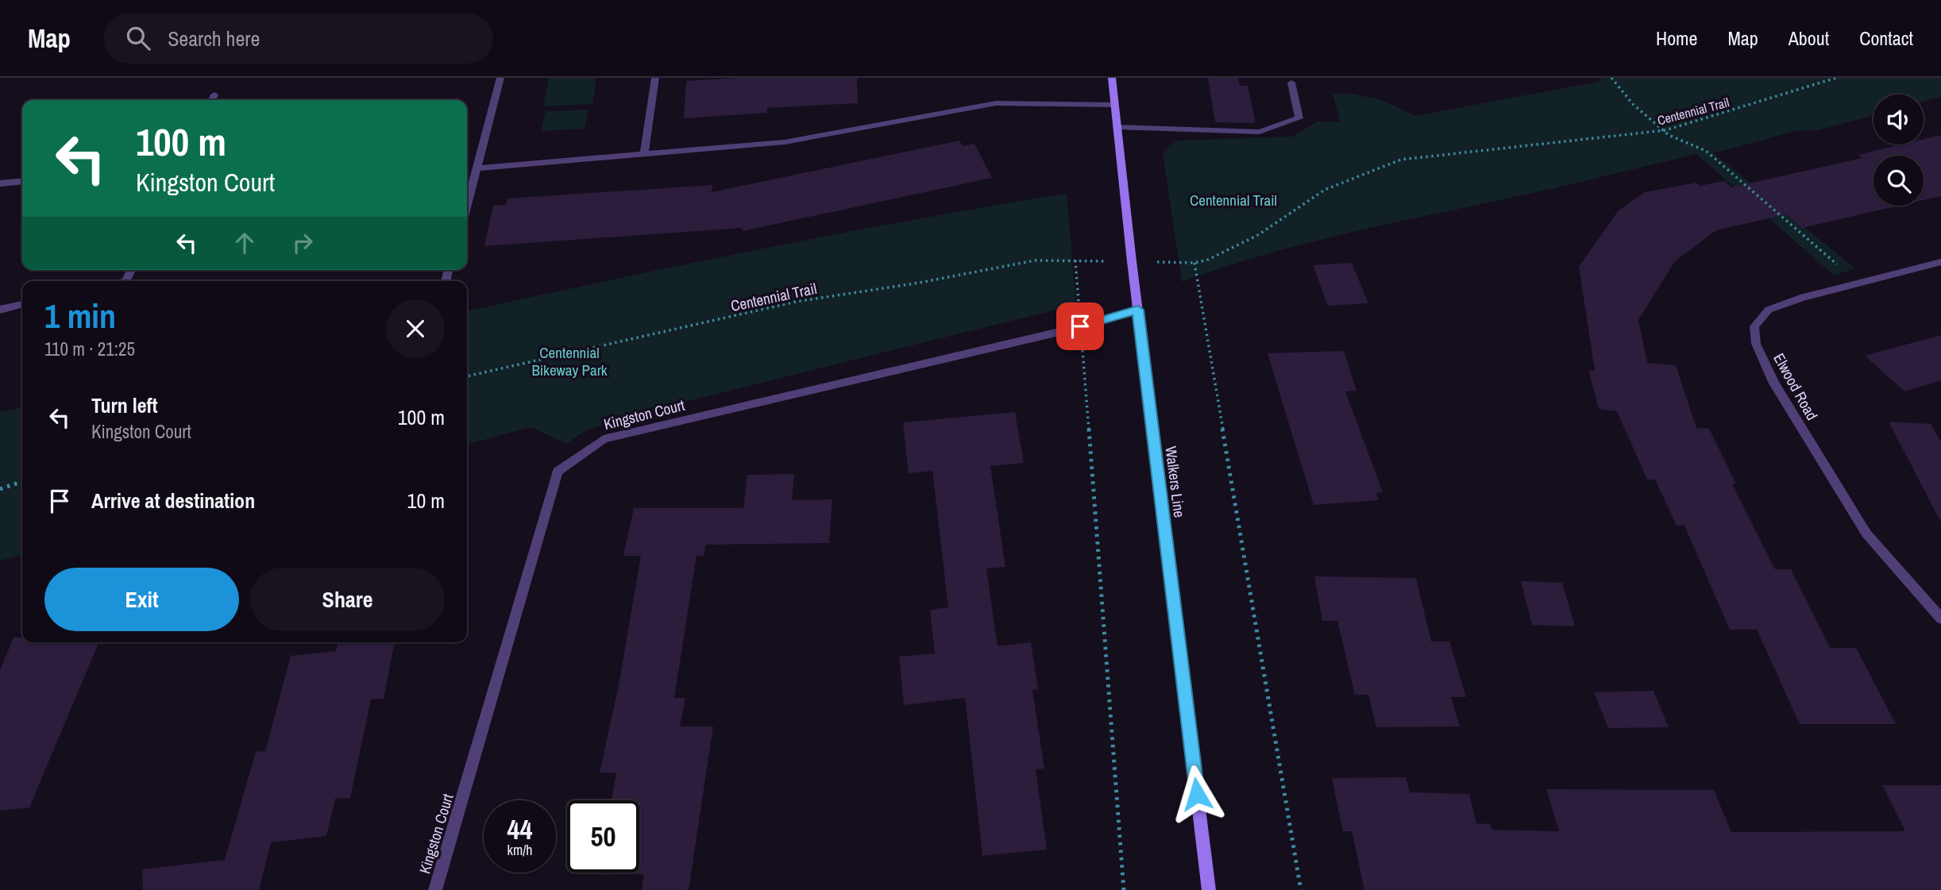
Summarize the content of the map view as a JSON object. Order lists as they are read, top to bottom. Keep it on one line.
{"streets":{"main road":["Walkers Line"],"street":["Elwood Road","Kingston Court"],"path":["Centennial Trail"]},"crossings":[["Kingston Court","Walkers Line"]],"parks":["Centennial Trail","Centennial Bikeway Park"],"page":{"header":"Map","search":"Search here","nav":["Home","Map","About","Contact"],"turn":["100 m","Kingston Court"],"heading":["1 min","110 m · 21:25"],"list":[{"name":"Turn left","note":"Kingston Court","value":"100 m"},{"name":"Arrive at destination","value":"10 m"}],"buttons":["Exit","Share"],"speed":"44 km/h","limit":"50"}}
